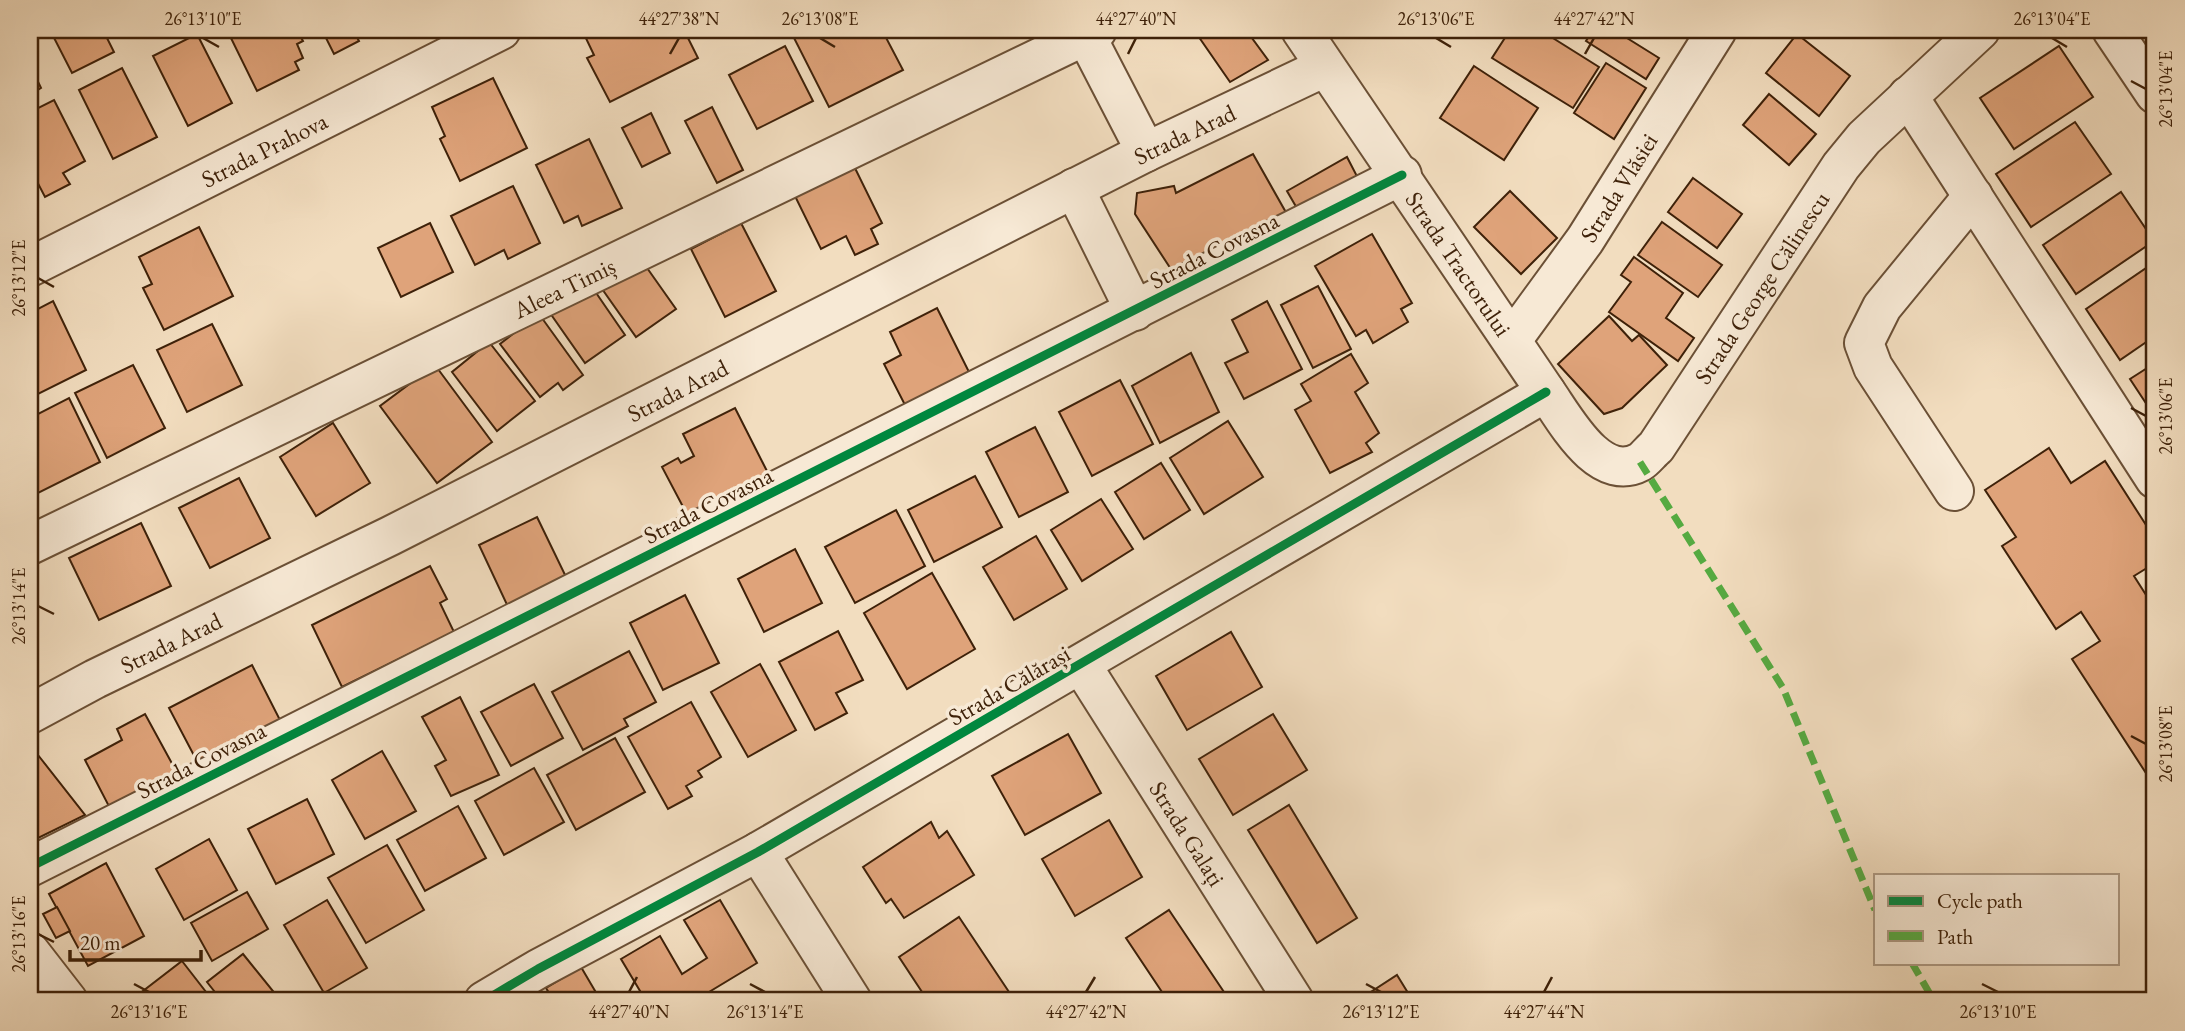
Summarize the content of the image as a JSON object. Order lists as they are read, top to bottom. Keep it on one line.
{"streets":{"street":["Strada Arad","Strada Prahova","Strada Vlăsiei","Strada Covasna","Strada Tractorului","Aleea Timiș","Strada George Călinescu","Strada Călărași","Strada Galați"]},"crossings":[["Strada Arad","Strada Tractorului"],["Strada Vlăsiei","Strada Tractorului"],["Strada Covasna","Strada Tractorului"],["Strada Tractorului","Strada George Călinescu"],["Strada Tractorului","Strada Călărași"],["Strada George Călinescu","Strada Călărași"],["Strada Călărași","Strada Galați"]],"legend":["Cycle path","Path"],"scale_bar":"20 m","coordinates":["26°13'10\"E","44°27'38\"N","26°13'08\"E","44°27'40\"N","26°13'06\"E","44°27'42\"N","26°13'04\"E","26°13'12\"E","26°13'14\"E","26°13'16\"E","44°27'44\"N"]}
